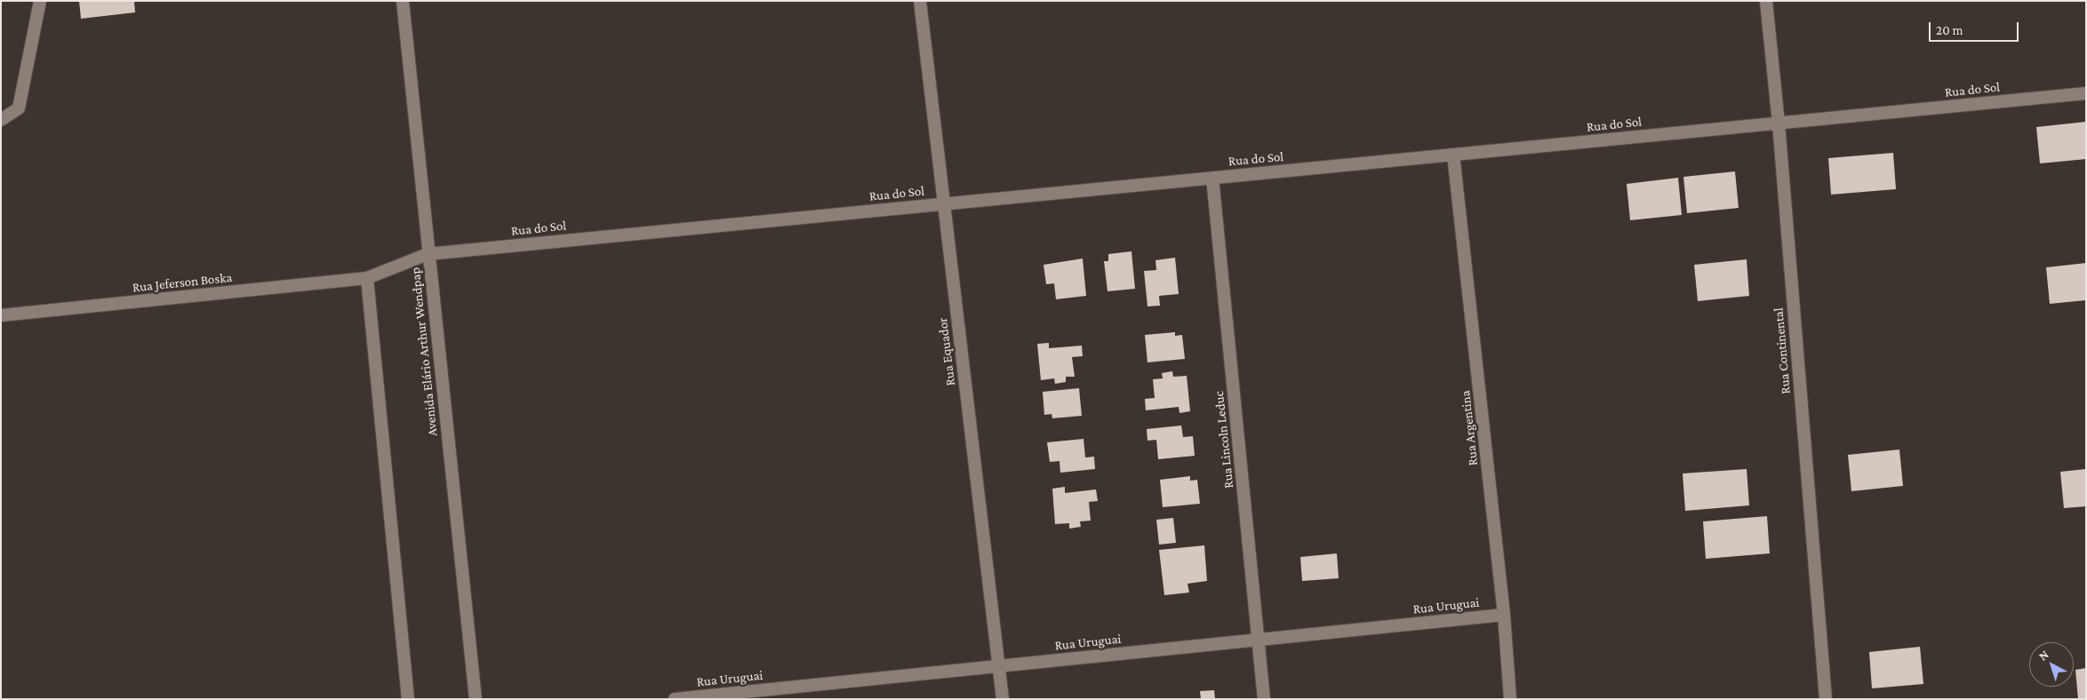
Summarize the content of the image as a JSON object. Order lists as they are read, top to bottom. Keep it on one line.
{"streets":{"street":["Rua do Sol","Rua Jeferson Boska","Rua Continental","Avenida Elário Arthur Wendpap","Rua Equador","Rua Argentina","Rua Lincoln Leduc","Rua Uruguai"]},"crossings":[["Rua do Sol","Rua Jeferson Boska"],["Rua do Sol","Rua Continental"],["Rua do Sol","Avenida Elário Arthur Wendpap"],["Rua do Sol","Rua Equador"],["Rua do Sol","Rua Argentina"],["Rua do Sol","Rua Lincoln Leduc"],["Rua Equador","Rua Uruguai"],["Rua Argentina","Rua Uruguai"],["Rua Lincoln Leduc","Rua Uruguai"]],"scale_bar":"20 m","north":"top left"}
